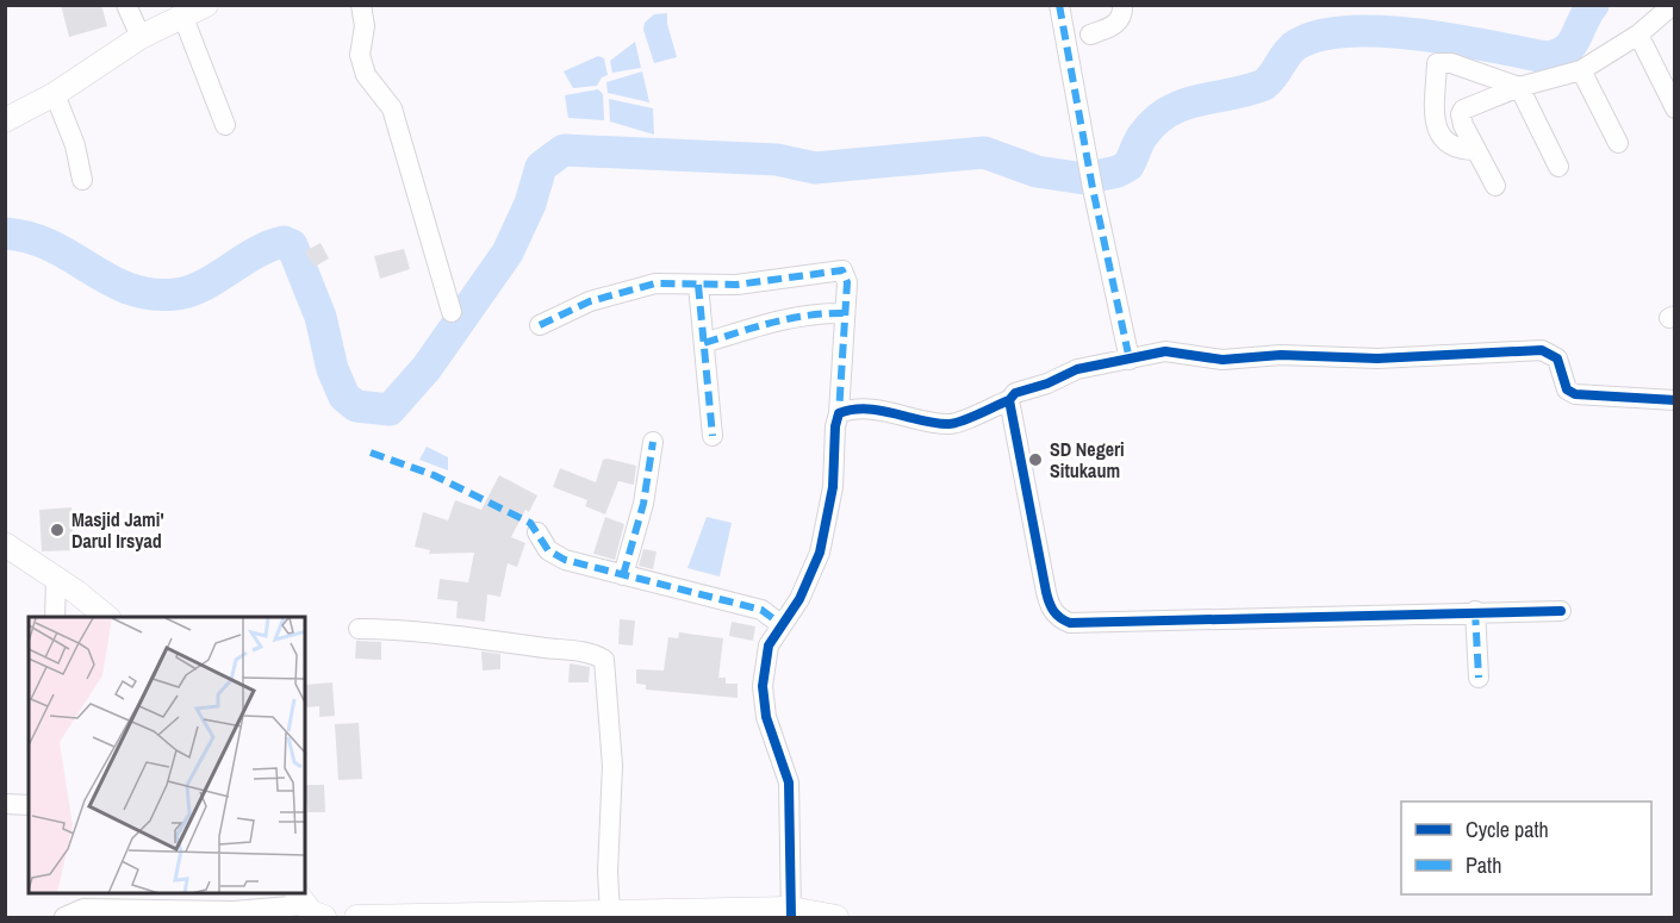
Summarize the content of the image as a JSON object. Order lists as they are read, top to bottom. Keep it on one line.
{"places":["SD Negeri Situkaum","Masjid Jami' Darul Irsyad"],"legend":["Cycle path","Path"]}
